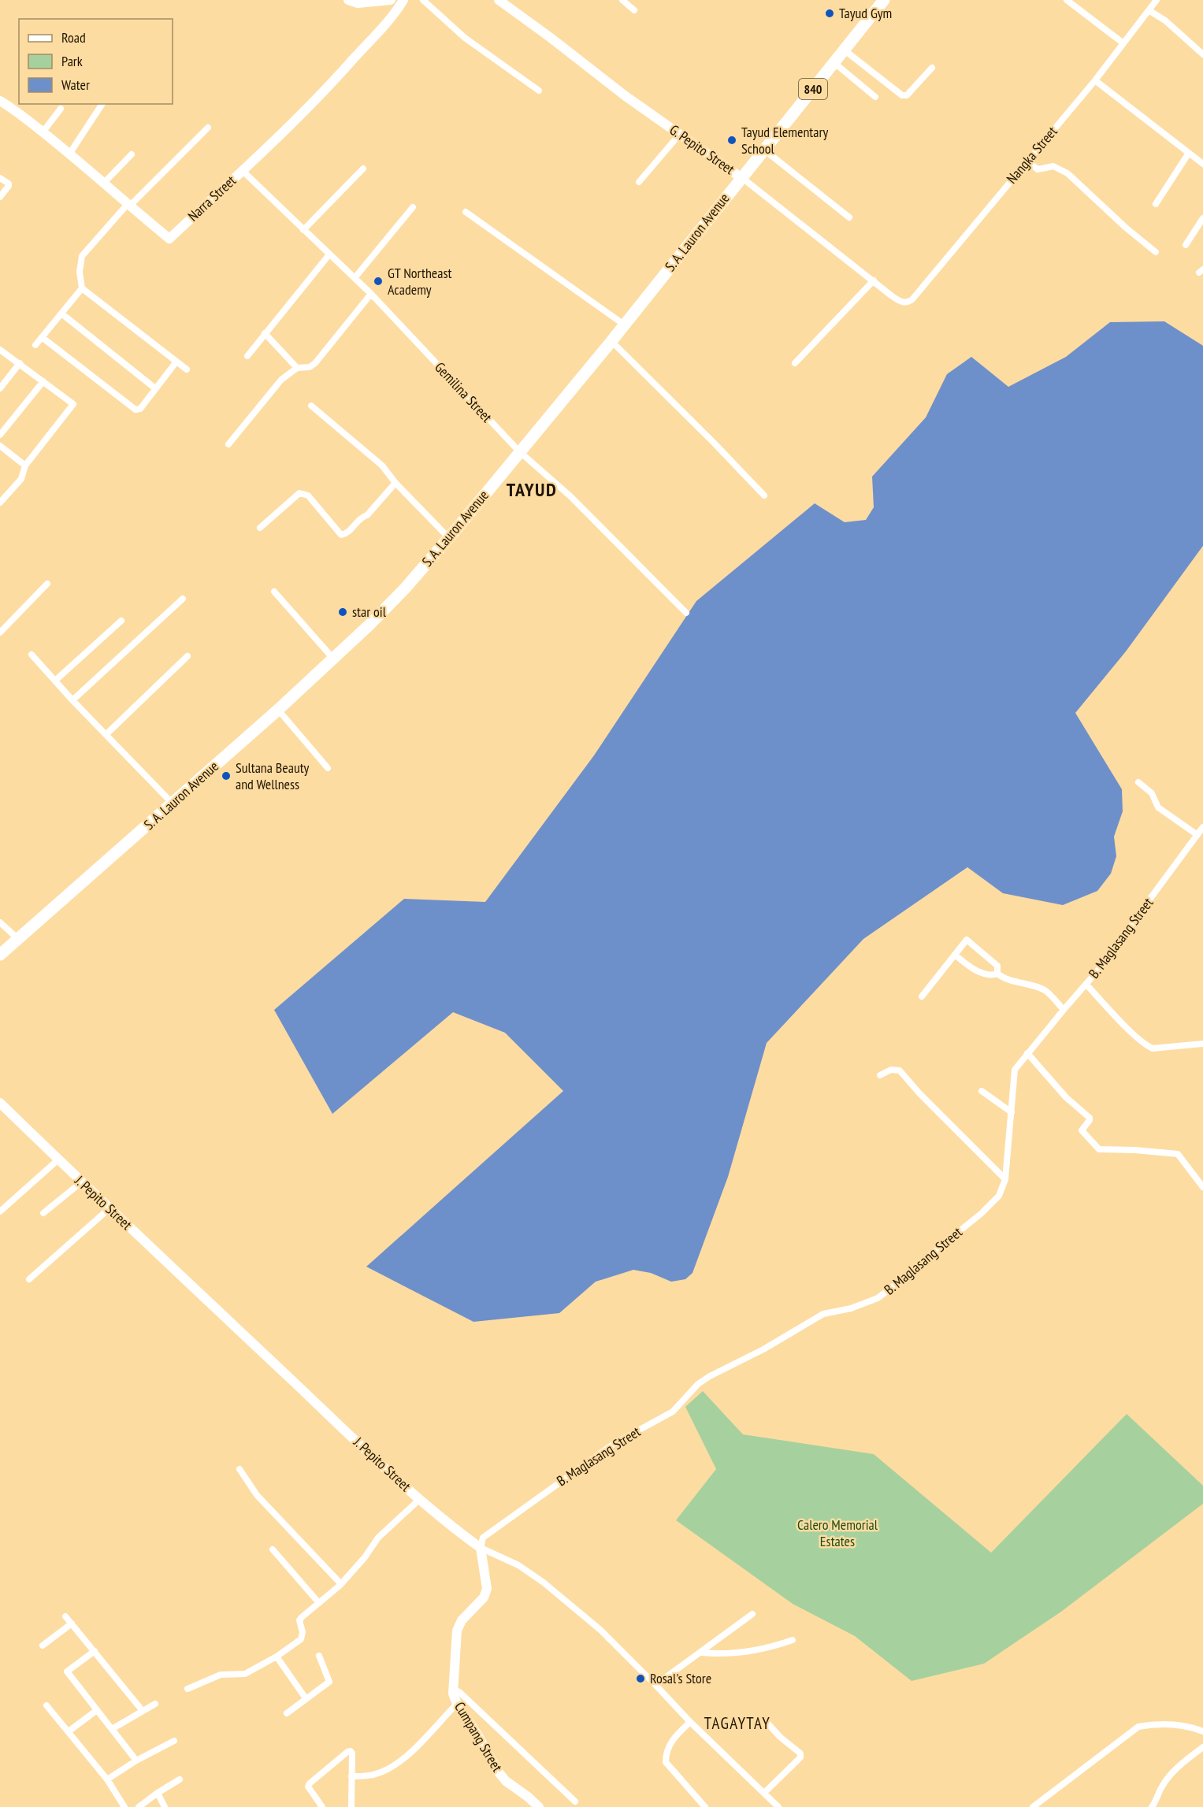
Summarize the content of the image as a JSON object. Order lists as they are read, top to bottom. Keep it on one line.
{"streets":{"highway":["840","S. A. Lauron Avenue"],"street":["G. Pepito Street","Nangka Street","Narra Street","Gemilina Street","B. Maglasang Street","J. Pepito Street","Cumpang Street"]},"crossings":[["G. Pepito Street","Nangka Street"],["G. Pepito Street","S. A. Lauron Avenue"],["Narra Street","Gemilina Street"],["S. A. Lauron Avenue","Gemilina Street"],["B. Maglasang Street","J. Pepito Street"],["B. Maglasang Street","Cumpang Street"],["J. Pepito Street","Cumpang Street"]],"districts":["TAYUD","TAGAYTAY"],"parks":["Calero Memorial Estates"],"places":["Tayud Gym","Tayud Elementary School","GT Northeast Academy","star oil","Sultana Beauty and Wellness","Rosal's Store"],"legend":["Road","Park","Water"]}
